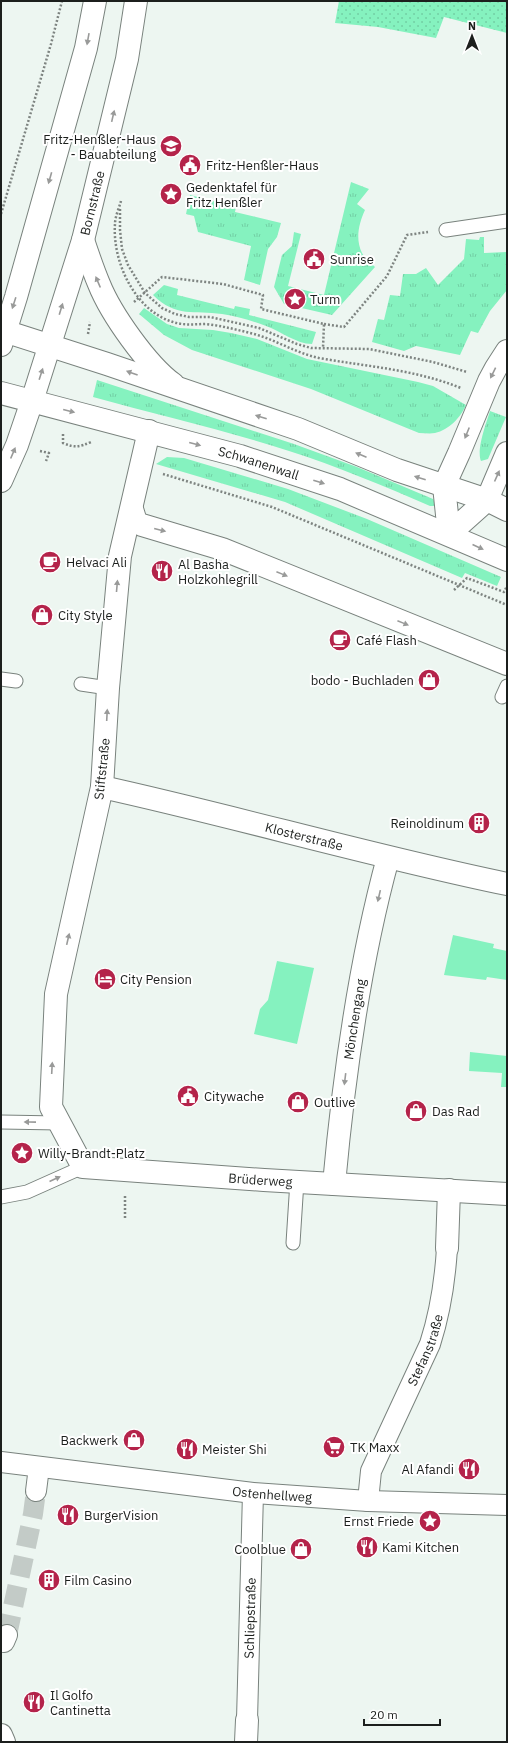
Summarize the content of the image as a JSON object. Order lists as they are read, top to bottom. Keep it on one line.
{"streets":{"street":["Bornstraße","Schwanenwall","Stiftstraße","Klosterstraße","Mönchengang","Brüderweg","Stefanstraße","Ostenhellweg","Schliepstraße"]},"crossings":[["Bornstraße","Schwanenwall"],["Schwanenwall","Stiftstraße"],["Stiftstraße","Klosterstraße"],["Klosterstraße","Mönchengang"],["Mönchengang","Brüderweg"],["Brüderweg","Stefanstraße"],["Stefanstraße","Ostenhellweg"],["Ostenhellweg","Schliepstraße"]],"one_way":["Stiftstraße","Mönchengang"],"places":{"school or university":["Fritz-Henßler-Haus - Bauabteilung"],"public building":["Fritz-Henßler-Haus","Sunrise","Citywache"],"place":["Gedenktafel für Fritz Henßler","Turm","Willy-Brandt-Platz","Ernst Friede"],"cafe":["Helvaci Ali","Café Flash"],"restaurant":["Al Basha Holzkohlegrill","Meister Shi","Al Afandi","BurgerVision","Kami Kitchen","Il Golfo Cantinetta"],"shop":["City Style","bodo - Buchladen","Outlive","Das Rad","Backwerk","Coolblue"],"building":["Reinoldinum","Film Casino"],"hotel":["City Pension"],"supermarket":["TK Maxx"]},"scale_bar":"20 m","north":"top"}
